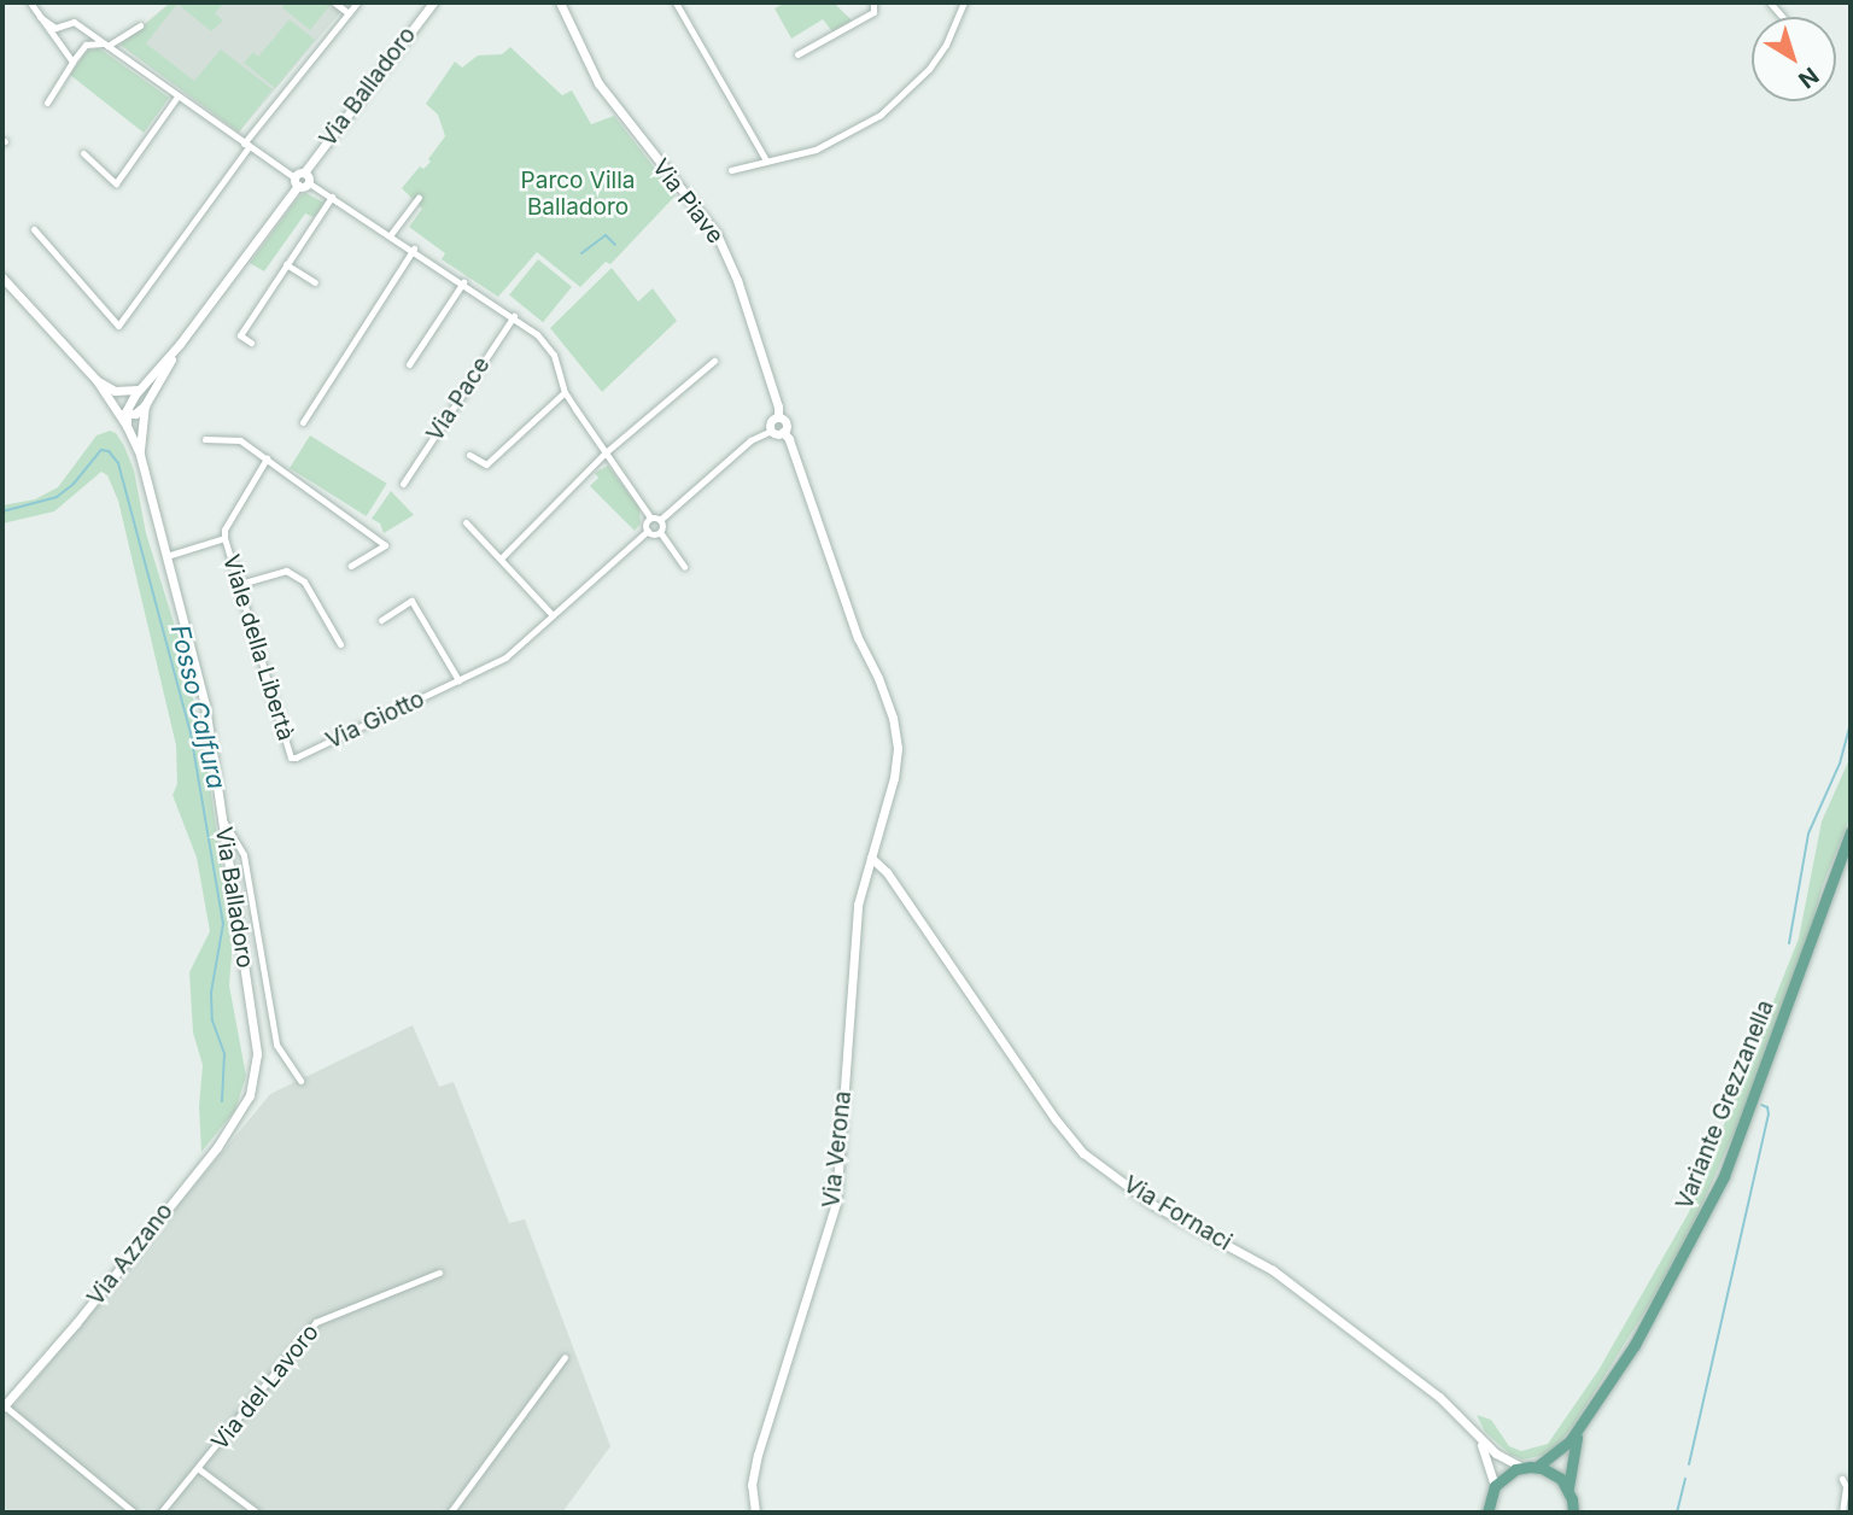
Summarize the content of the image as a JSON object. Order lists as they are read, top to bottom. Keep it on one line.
{"streets":{"main road":["Variante Grezzanella"],"street":["Via Balladoro","Via Piave","Via Pace","Viale della Libertà","Via Giotto","Via Verona","Via Fornaci","Via Azzano","Via del Lavoro"]},"crossings":[["Via Balladoro","Via Azzano"],["Viale della Libertà","Via Giotto"],["Via Verona","Via Fornaci"]],"water":["Fosso Calfura"],"parks":["Parco Villa Balladoro"],"north":"bottom right"}
